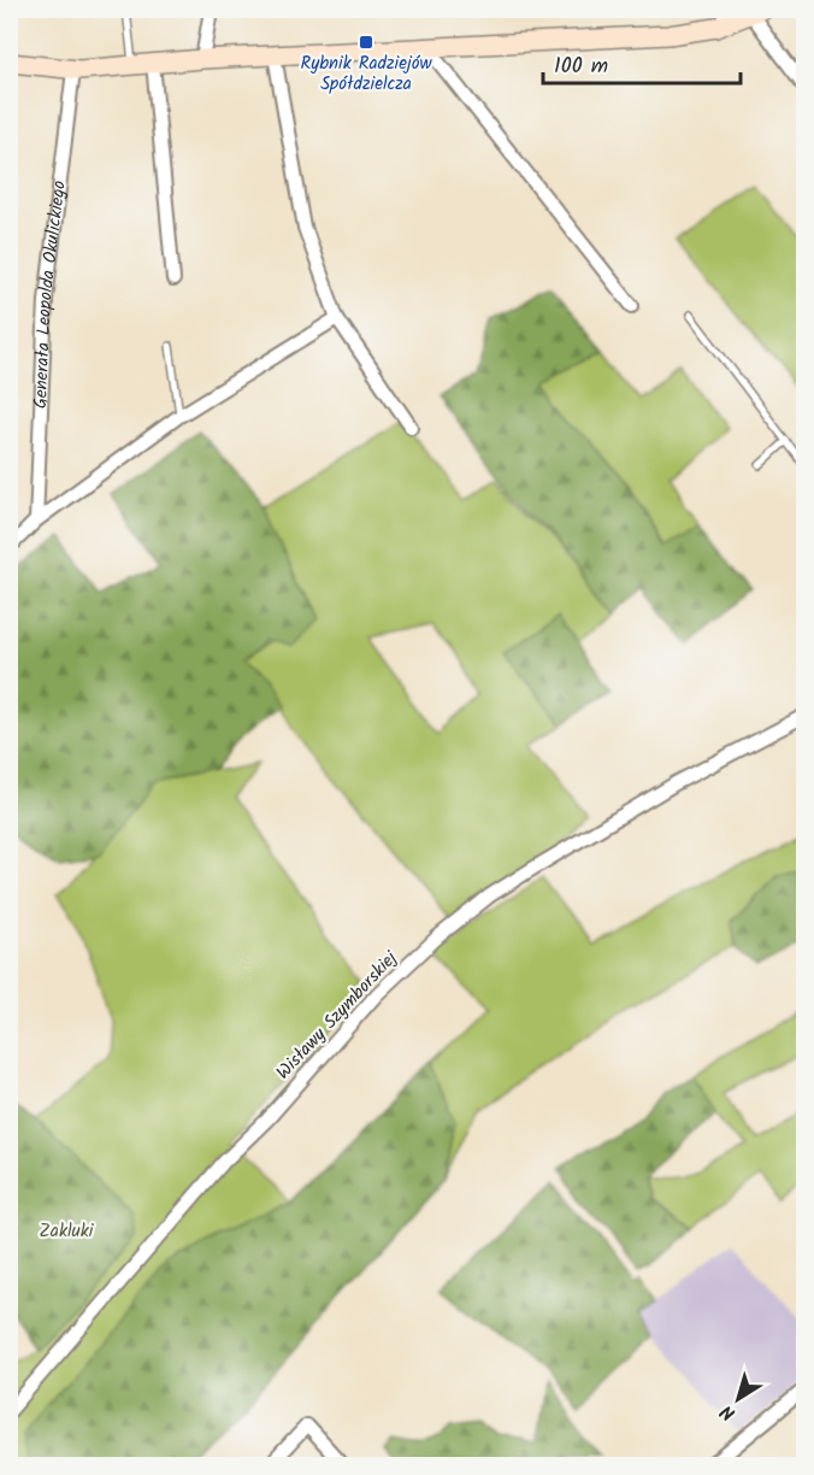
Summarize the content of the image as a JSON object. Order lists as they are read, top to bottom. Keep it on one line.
{"streets":{"street":["Generała Leopolda Okulickiego","Wisławy Szymborskiej"]},"parks":["Zakluki"],"places":{"transit":["Rybnik Radziejów Spółdzielcza"]},"scale_bar":"100 m","north":"bottom left"}
